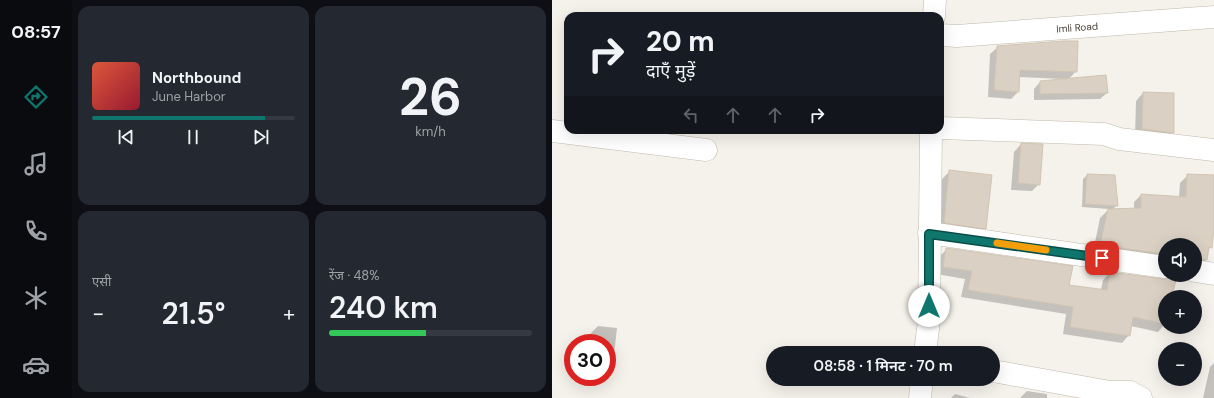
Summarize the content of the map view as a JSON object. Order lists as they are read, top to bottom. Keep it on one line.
{"streets":{"street":["Imli Road"]},"page":{"tabs":"08:57","tile":[["26","km/h"],"एसी",["रेंज · 48%","240 km"]],"turn":["20 m","दाएँ मुड़ें"],"song":["Northbound","June Harbor"],"map_buttons":["+","−"],"heat":["−","21.5°","+"],"limit":"30","trip":"08:58 · 1 मिनट · 70 m"}}
